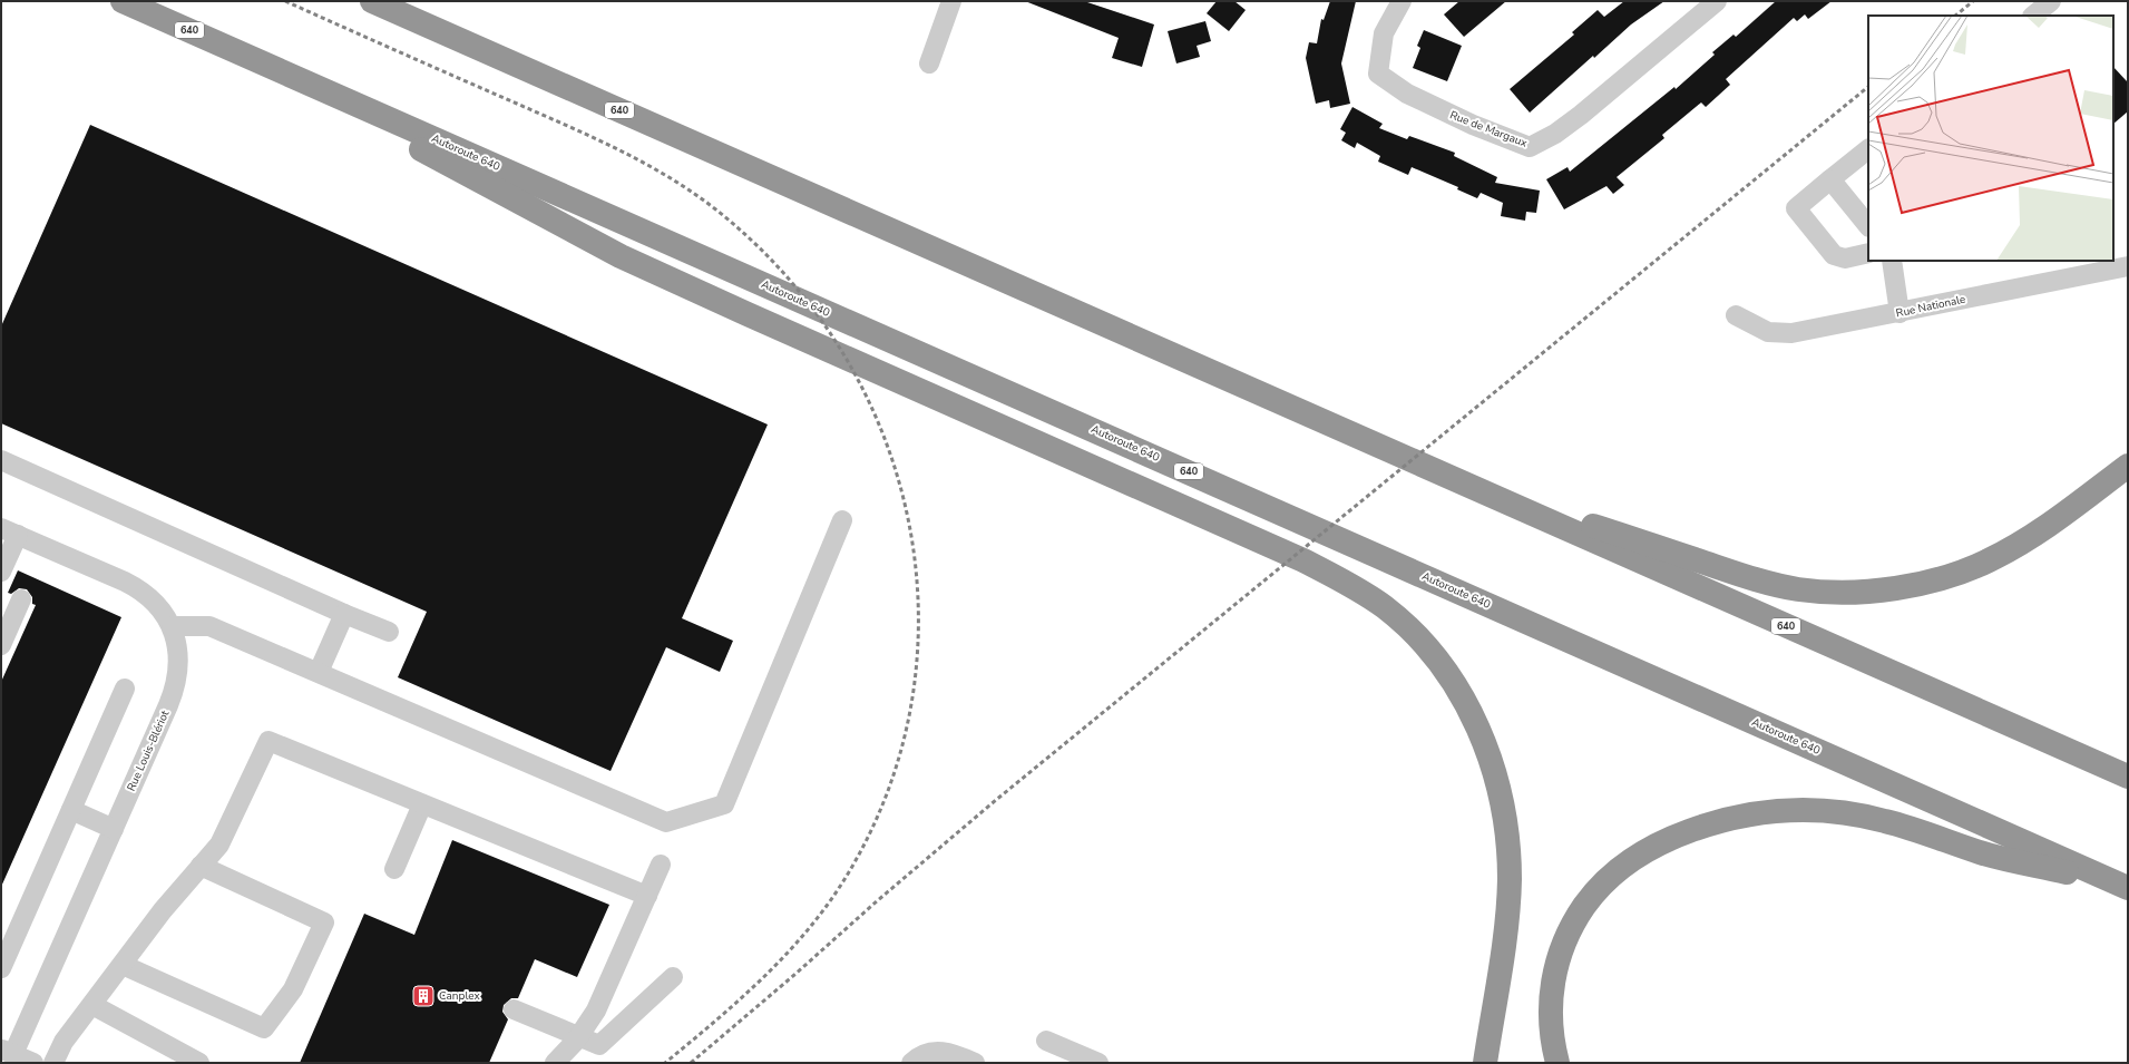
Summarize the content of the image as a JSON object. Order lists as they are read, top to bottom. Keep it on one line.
{"streets":{"highway":["640","Autoroute 640"],"street":["Rue de Margaux","Rue Nationale","Rue Louis-Blériot"]},"places":{"building":["Canplex"]}}
